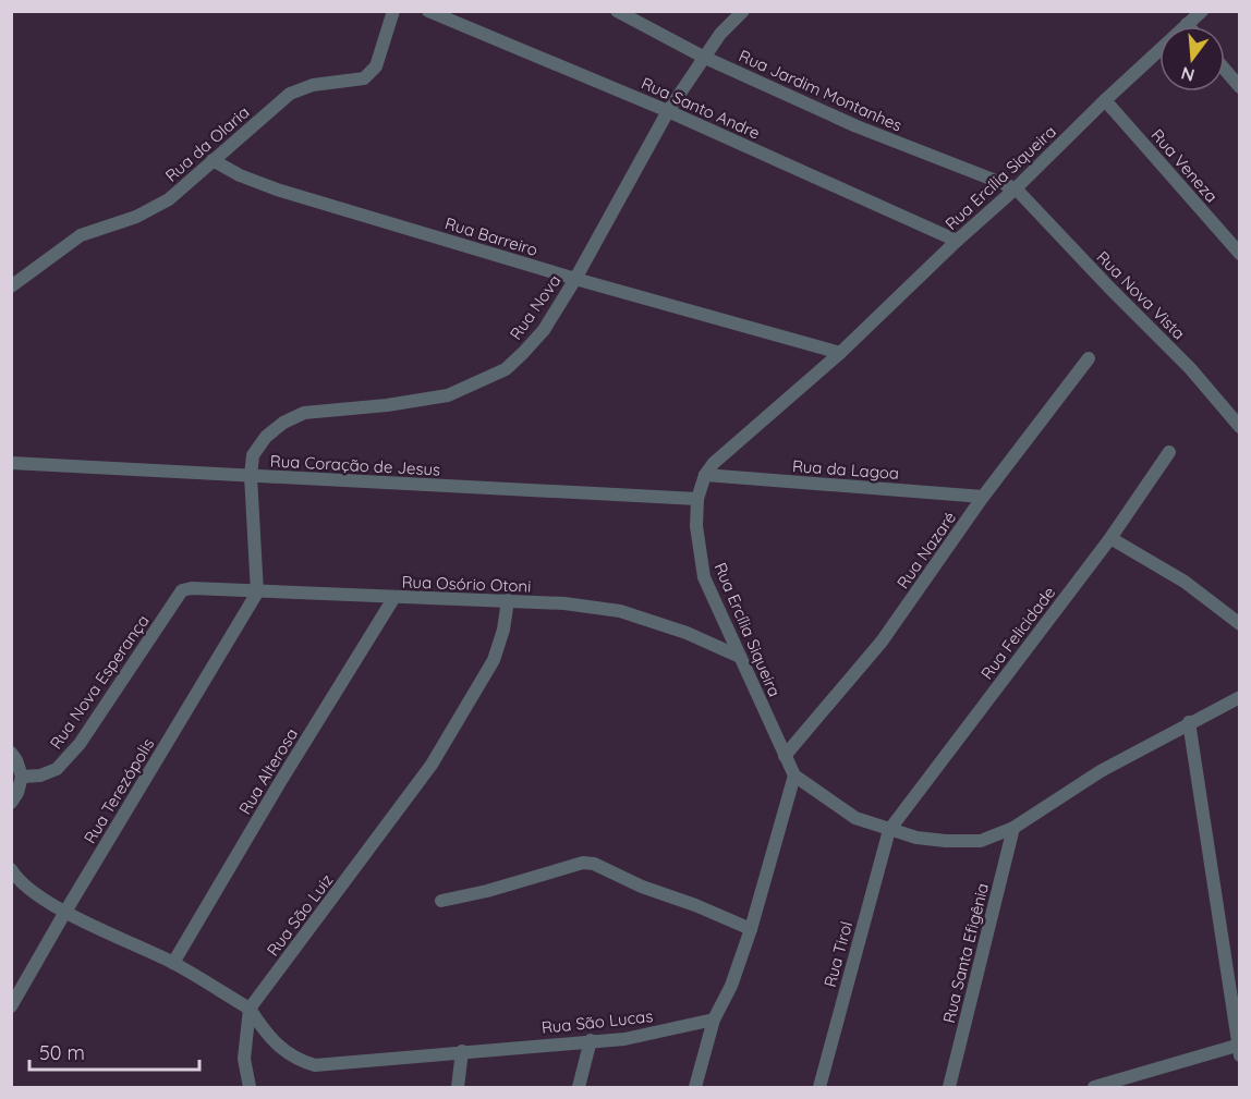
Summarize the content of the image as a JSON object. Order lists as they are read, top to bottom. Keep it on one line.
{"streets":{"street":["Rua Jardim Montanhes","Rua Santo Andre","Rua da Olaria","Rua Veneza","Rua Ercília Siqueira","Rua Barreiro","Rua Nova Vista","Rua Nova","Rua Coração de Jesus","Rua da Lagoa","Rua Nazaré","Rua Osório Otoni","Rua Felicidade","Rua Nova Esperança","Rua Alterosa","Rua Terezópolis","Rua São Luiz","Rua Santa Efigênia","Rua Tirol","Rua São Lucas"]},"crossings":[["Rua Jardim Montanhes","Rua Ercília Siqueira"],["Rua Jardim Montanhes","Rua Nova Vista"],["Rua Jardim Montanhes","Rua Nova"],["Rua Santo Andre","Rua Ercília Siqueira"],["Rua Santo Andre","Rua Nova"],["Rua da Olaria","Rua Barreiro"],["Rua Veneza","Rua Ercília Siqueira"],["Rua Ercília Siqueira","Rua Barreiro"],["Rua Ercília Siqueira","Rua Nova Vista"],["Rua Ercília Siqueira","Rua Coração de Jesus"],["Rua Ercília Siqueira","Rua da Lagoa"],["Rua Ercília Siqueira","Rua Nazaré"],["Rua Ercília Siqueira","Rua Osório Otoni"],["Rua Ercília Siqueira","Rua Felicidade"],["Rua Ercília Siqueira","Rua Santa Efigênia"],["Rua Ercília Siqueira","Rua Tirol"],["Rua Barreiro","Rua Nova"],["Rua Nova","Rua Coração de Jesus"],["Rua Nova","Rua Osório Otoni"],["Rua Nova","Rua Terezópolis"],["Rua da Lagoa","Rua Nazaré"],["Rua Osório Otoni","Rua Nova Esperança"],["Rua Osório Otoni","Rua Alterosa"],["Rua Osório Otoni","Rua Terezópolis"],["Rua Osório Otoni","Rua São Luiz"],["Rua Felicidade","Rua Tirol"],["Rua São Luiz","Rua São Lucas"]],"scale_bar":"50 m","north":"bottom"}
